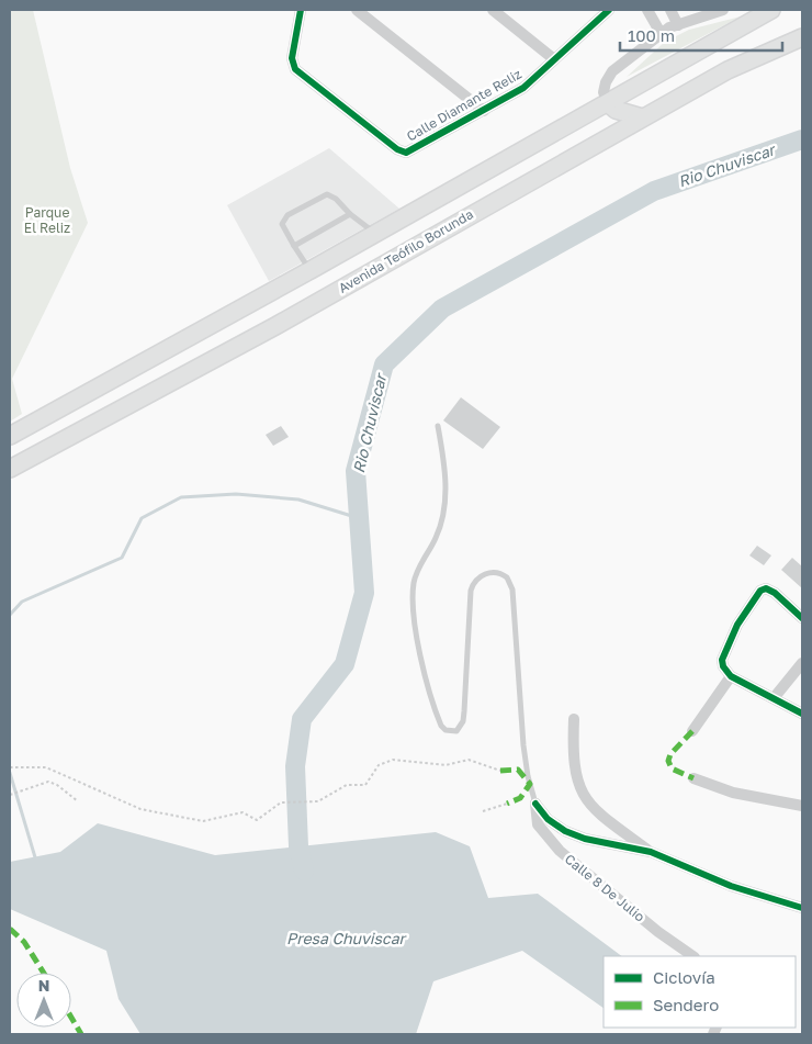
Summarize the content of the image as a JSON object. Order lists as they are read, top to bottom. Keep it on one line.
{"streets":{"main road":["Avenida Teófilo Borunda"],"street":["Calle Diamante Reliz","Calle 8 De Julio"]},"water":["Rio Chuviscar","Presa Chuviscar"],"parks":["Parque El Reliz"],"legend":["Ciclovía","Sendero"],"scale_bar":"100 m","north":"top"}
